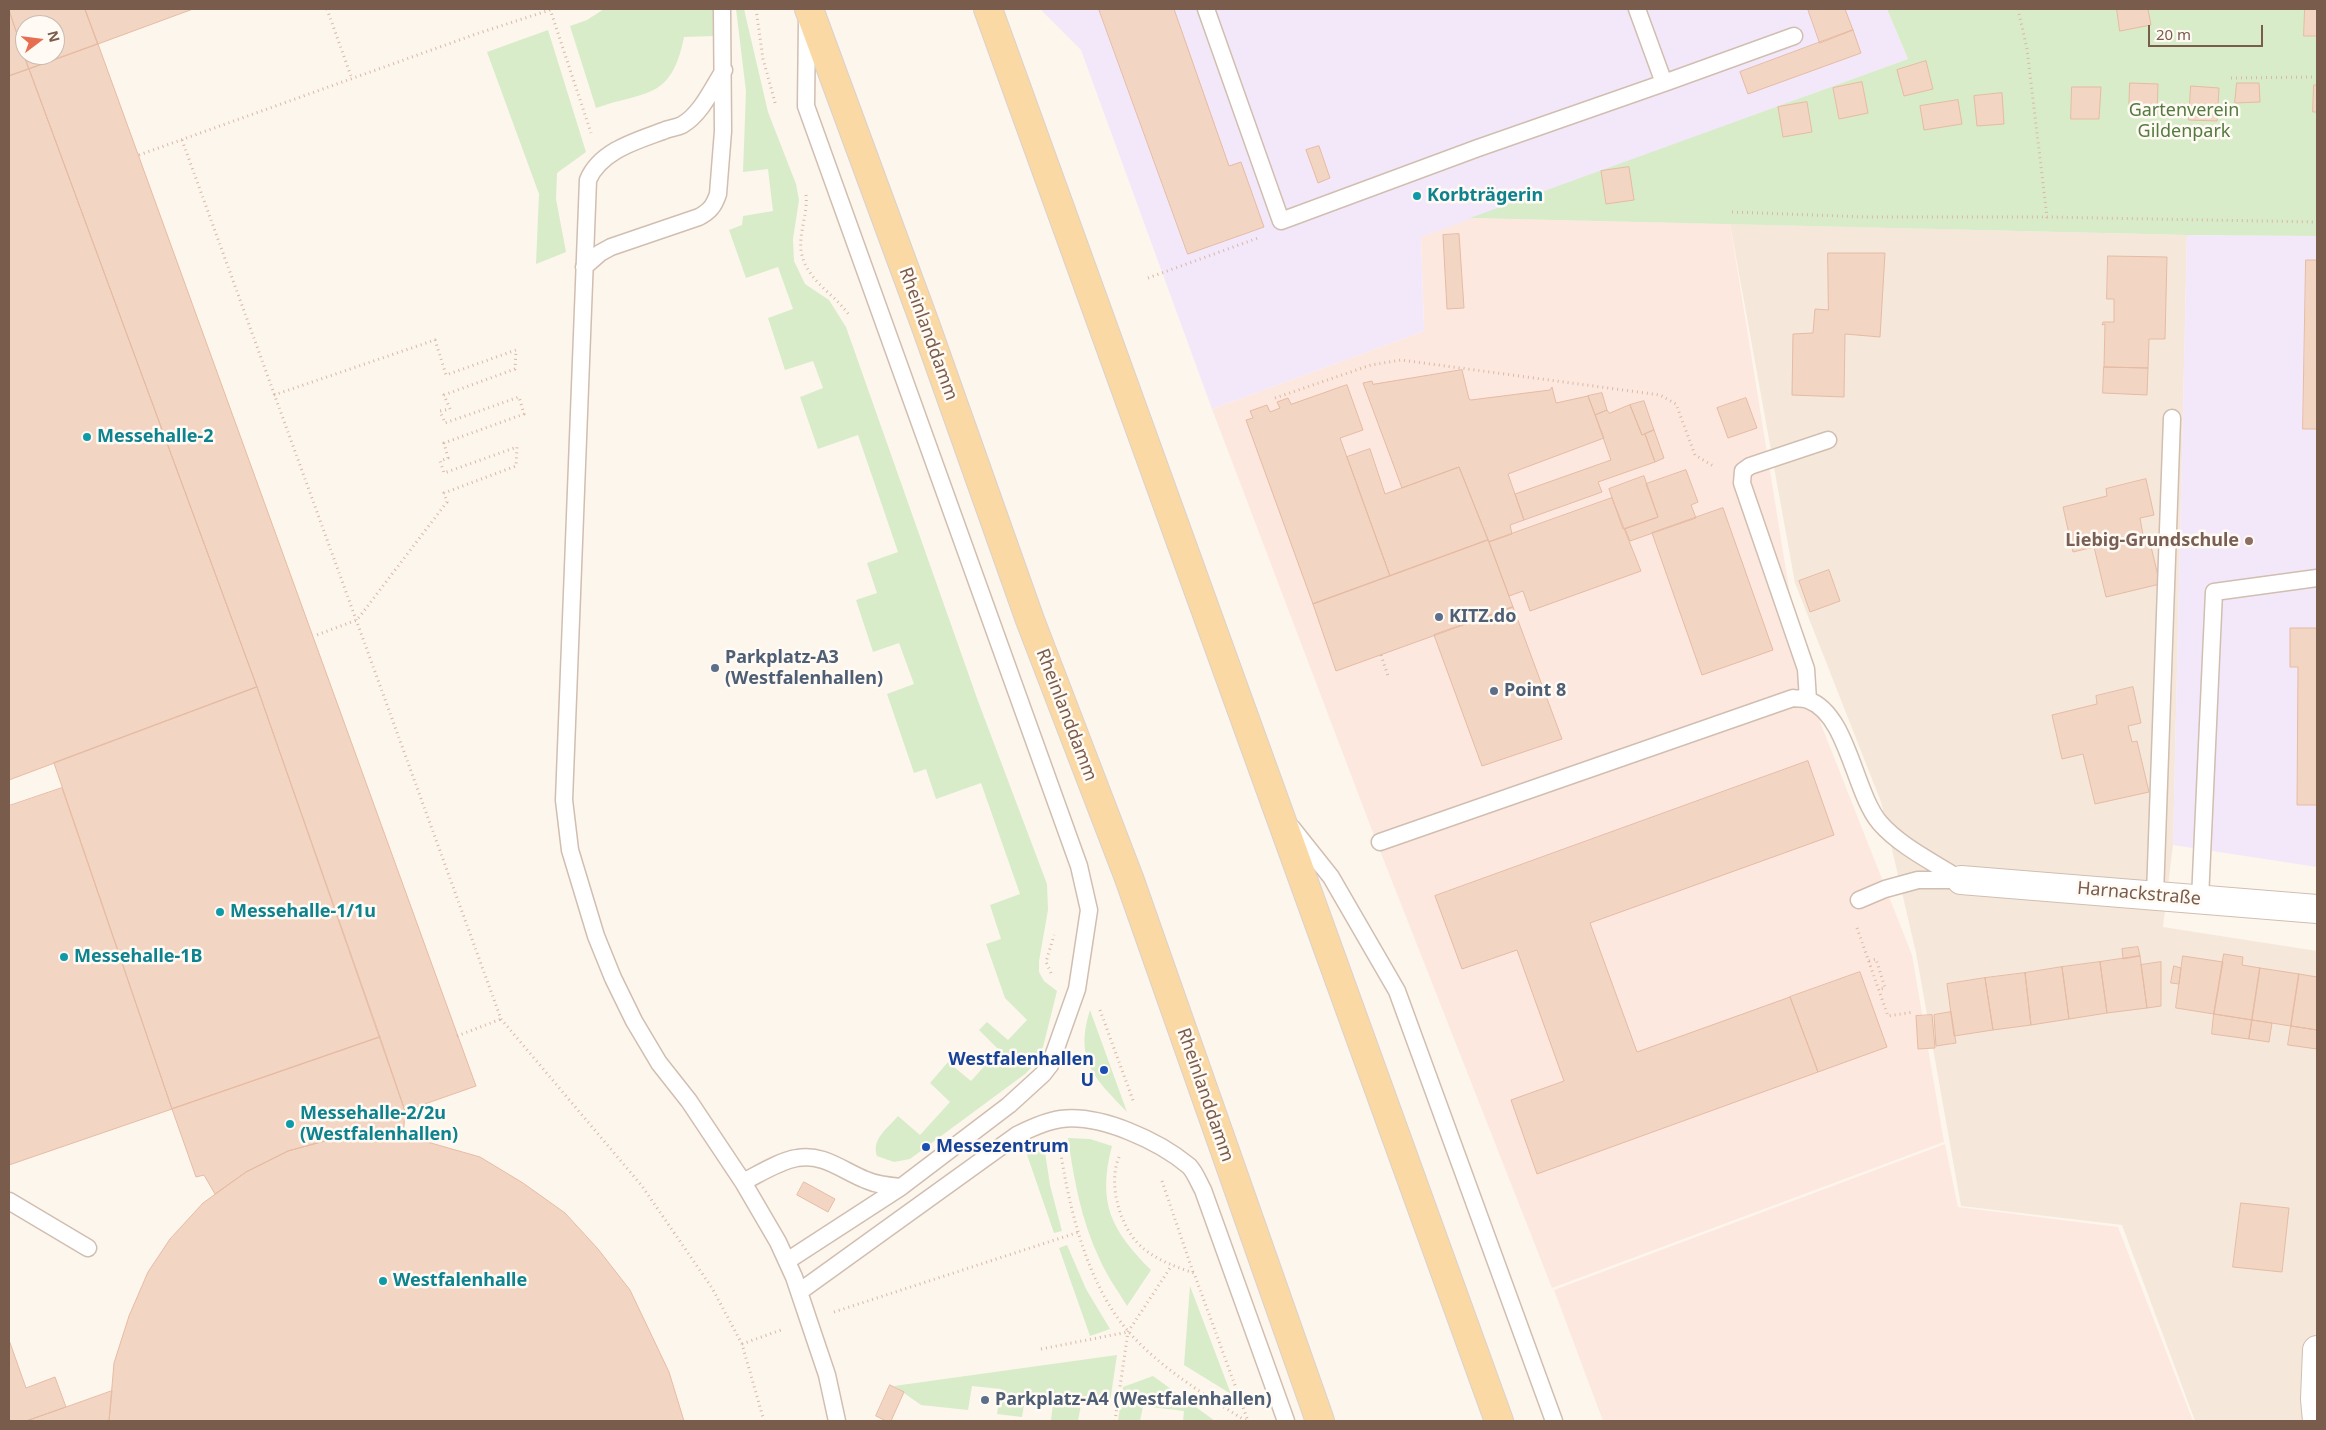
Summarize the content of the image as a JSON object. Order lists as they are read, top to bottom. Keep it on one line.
{"streets":{"main road":["Rheinlanddamm"],"street":["Harnackstraße"]},"parks":["Gartenverein Gildenpark"],"places":["Korbträgerin","Messehalle-2","Liebig-Grundschule","KITZ.do","Parkplatz-A3 (Westfalenhallen)","Point 8","Messehalle-1/1u","Messehalle-1B","Westfalenhallen U","Messehalle-2/2u (Westfalenhallen)","Messezentrum","Westfalenhalle","Parkplatz-A4 (Westfalenhallen)"],"scale_bar":"20 m","north":"right"}
